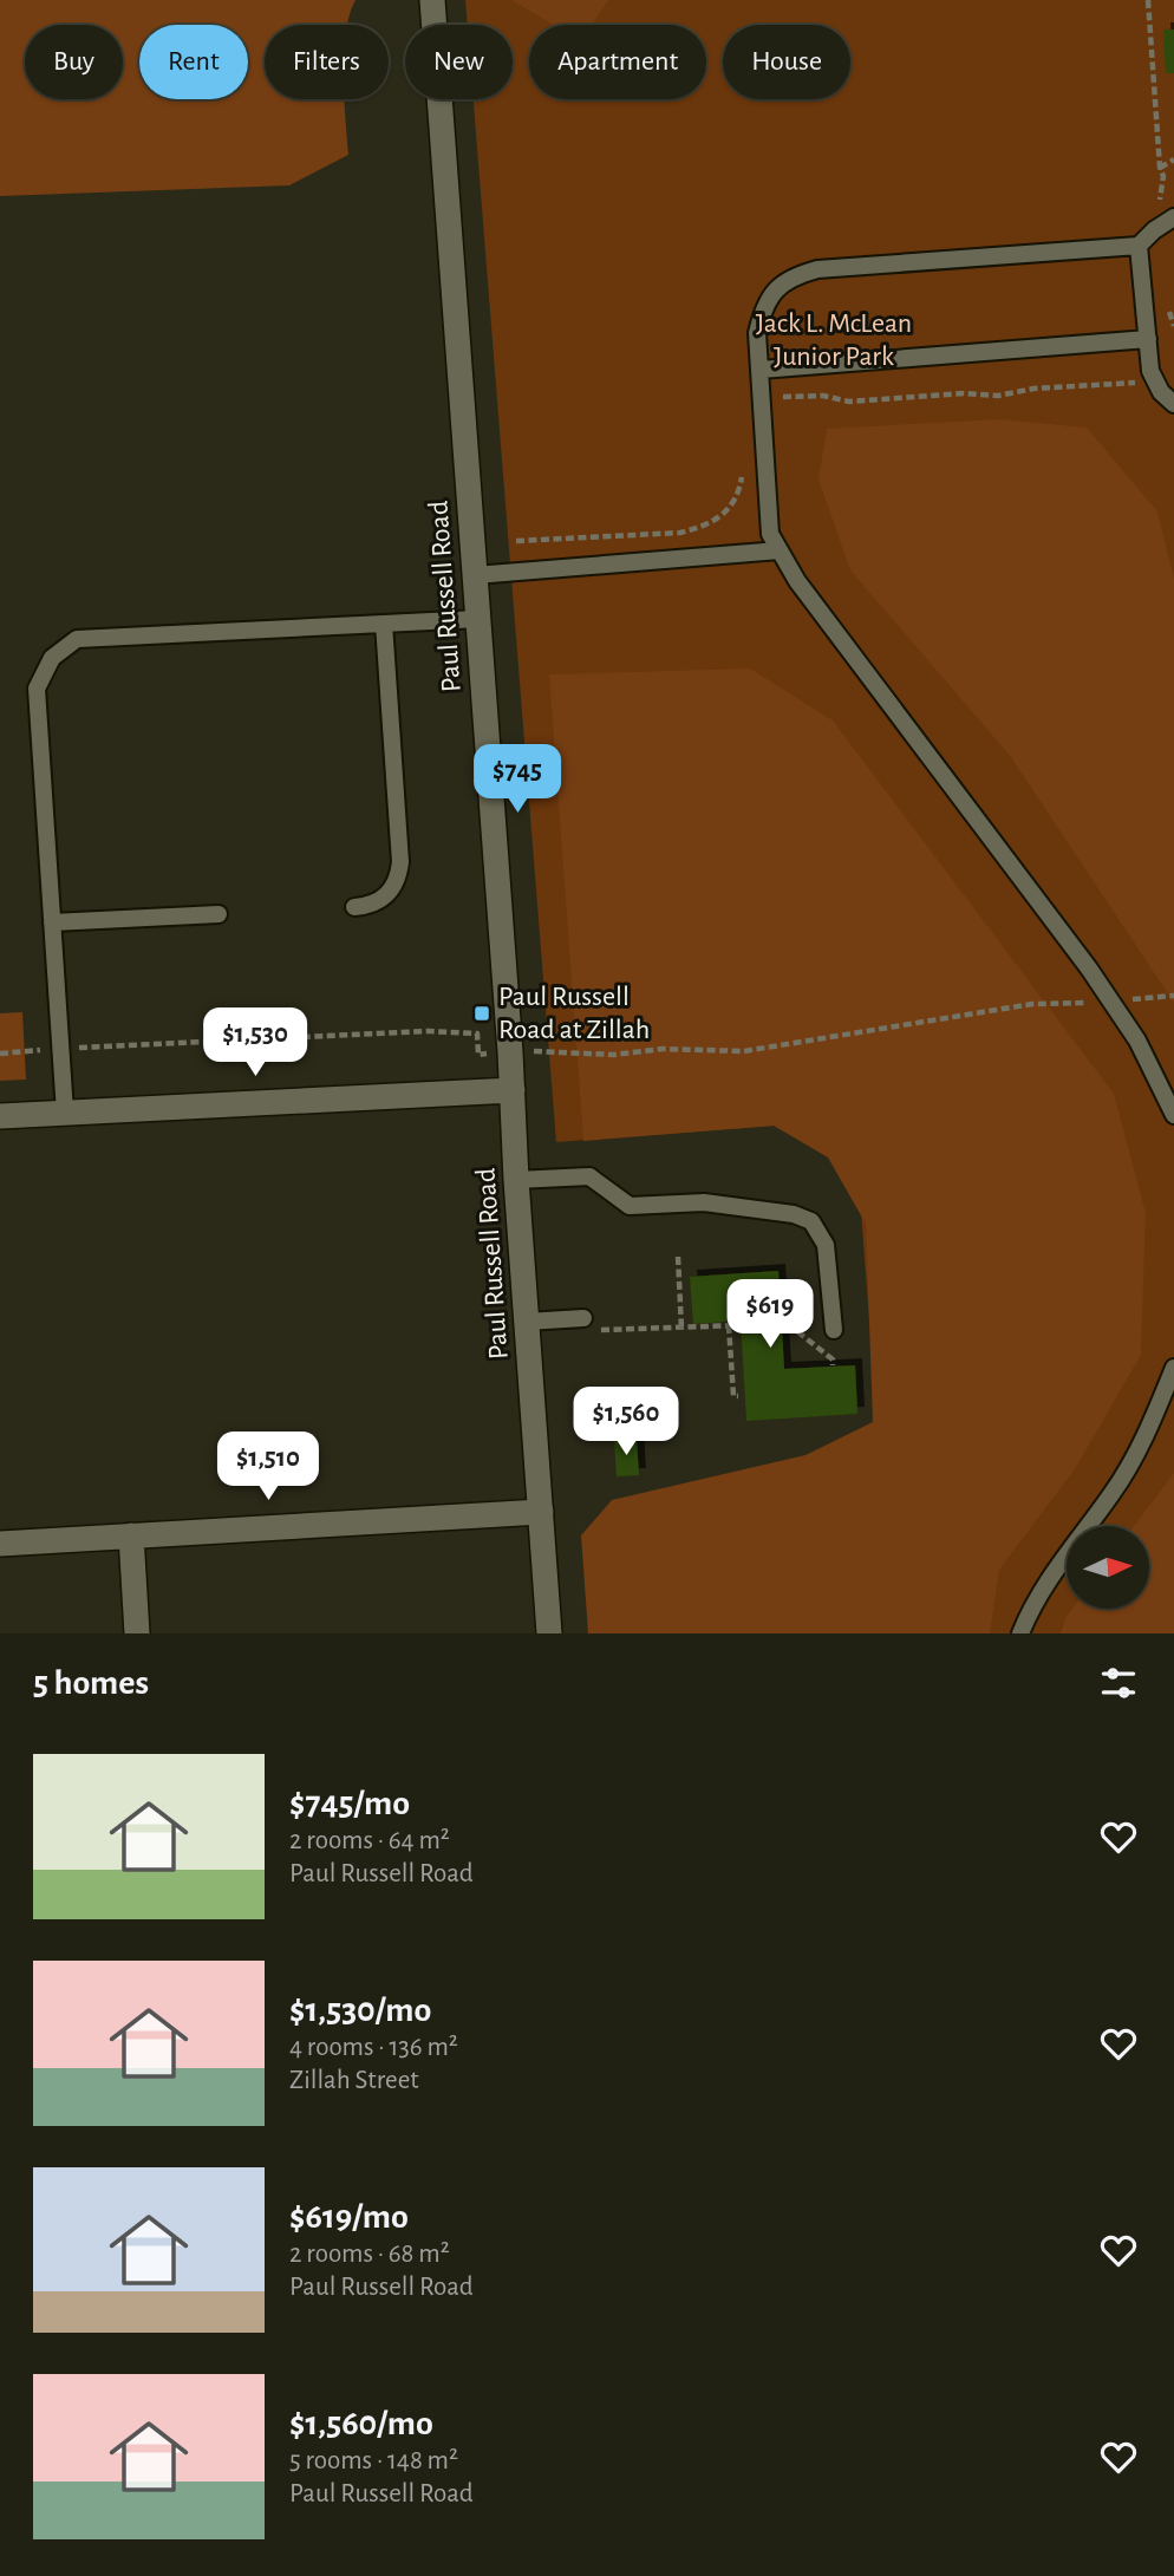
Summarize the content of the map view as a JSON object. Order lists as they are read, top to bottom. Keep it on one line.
{"streets":{"street":["Paul Russell Road"]},"parks":["Jack L. McLean Junior Park"],"places":{"transit":["Paul Russell Road at Zillah"]},"north":"right","page":{"chip":["Buy","Rent","Filters","New","Apartment","House"],"price":["$745","$1,530","$619","$1,560","$1,510"],"heading":"5 homes","list":[{"name":"$745/mo","note":"2 rooms · 64 m² · Paul Russell Road"},{"name":"$1,530/mo","note":"4 rooms · 136 m² · Zillah Street"},{"name":"$619/mo","note":"2 rooms · 68 m² · Paul Russell Road"},{"name":"$1,560/mo","note":"5 rooms · 148 m² · Paul Russell Road"}]}}
